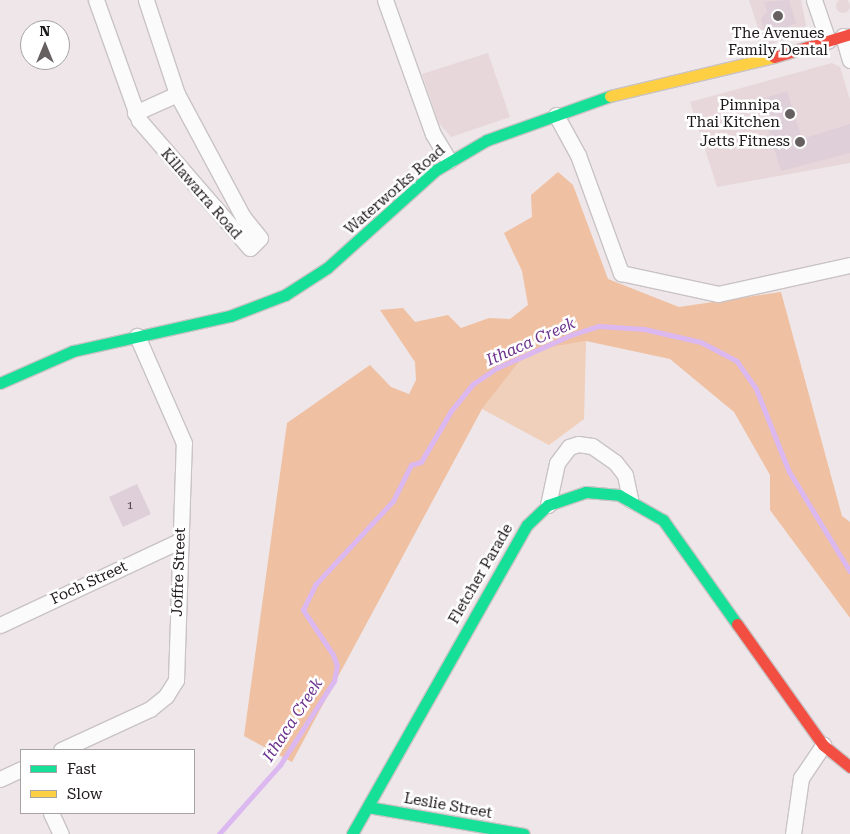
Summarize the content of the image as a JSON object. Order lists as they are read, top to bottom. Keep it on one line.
{"streets":{"street":["Waterworks Road","Killawarra Road","Joffre Street","Fletcher Parade","Foch Street","Leslie Street"]},"crossings":[["Waterworks Road","Joffre Street"],["Joffre Street","Foch Street"],["Fletcher Parade","Leslie Street"]],"water":["Ithaca Creek"],"places":["The Avenues Family Dental","Pimnipa Thai Kitchen","Jetts Fitness"],"house_numbers":["1"],"legend":["Fast","Slow"],"north":"top"}
